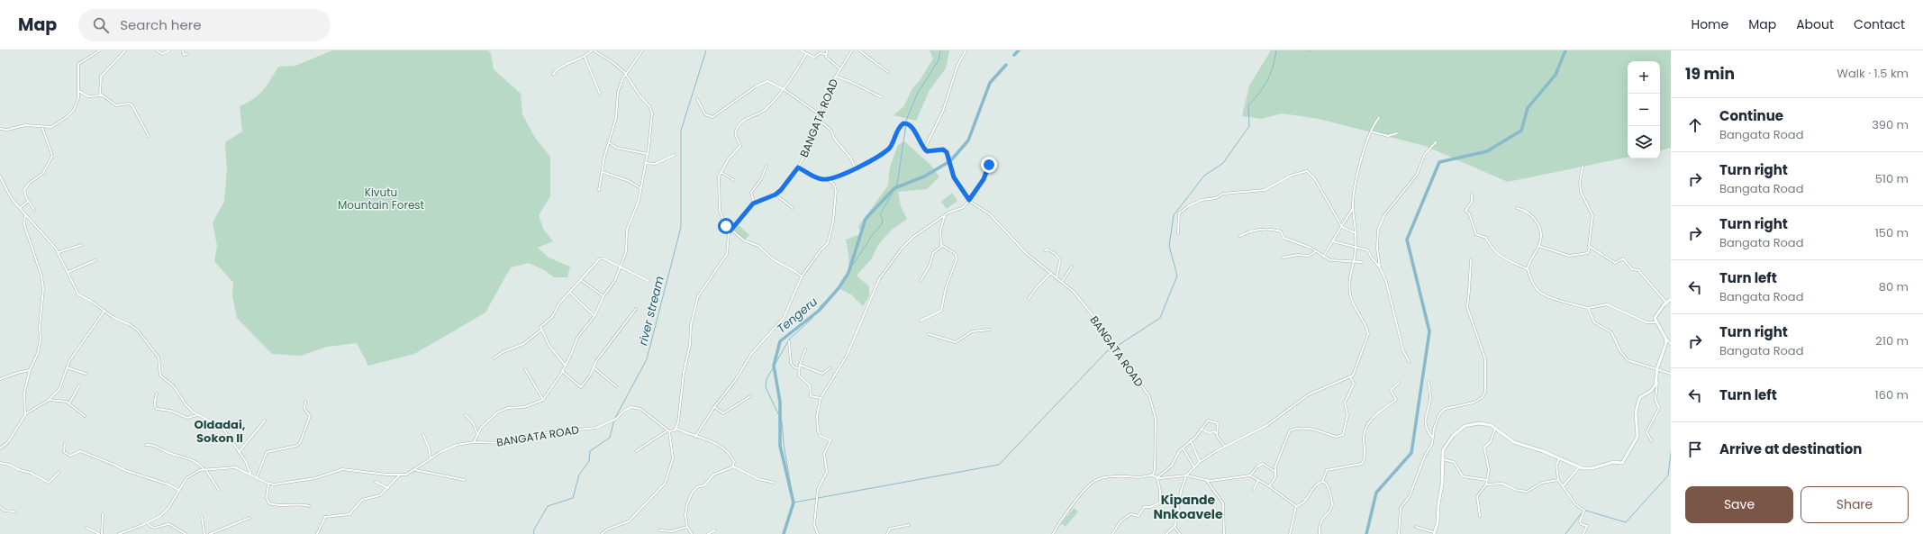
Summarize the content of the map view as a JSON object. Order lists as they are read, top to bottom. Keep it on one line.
{"streets":{"street":["BANGATA ROAD"]},"districts":["Oldadai, Sokon II","Kipande Nnkoavele"],"water":["river stream","Tengeru"],"parks":["Kivutu Mountain Forest"],"page":{"header":"Map","search":"Search here","nav":["Home","Map","About","Contact"],"heading":["19 min","Walk · 1.5 km"],"map_buttons":["+","−"],"list":[["Continue","Bangata Road","390 m"],["Turn right","Bangata Road","510 m"],["Turn right","Bangata Road","150 m"],["Turn left","Bangata Road","80 m"],["Turn right","Bangata Road","210 m"],["Turn left","160 m"],"Arrive at destination"],"buttons":["Save","Share"]}}
